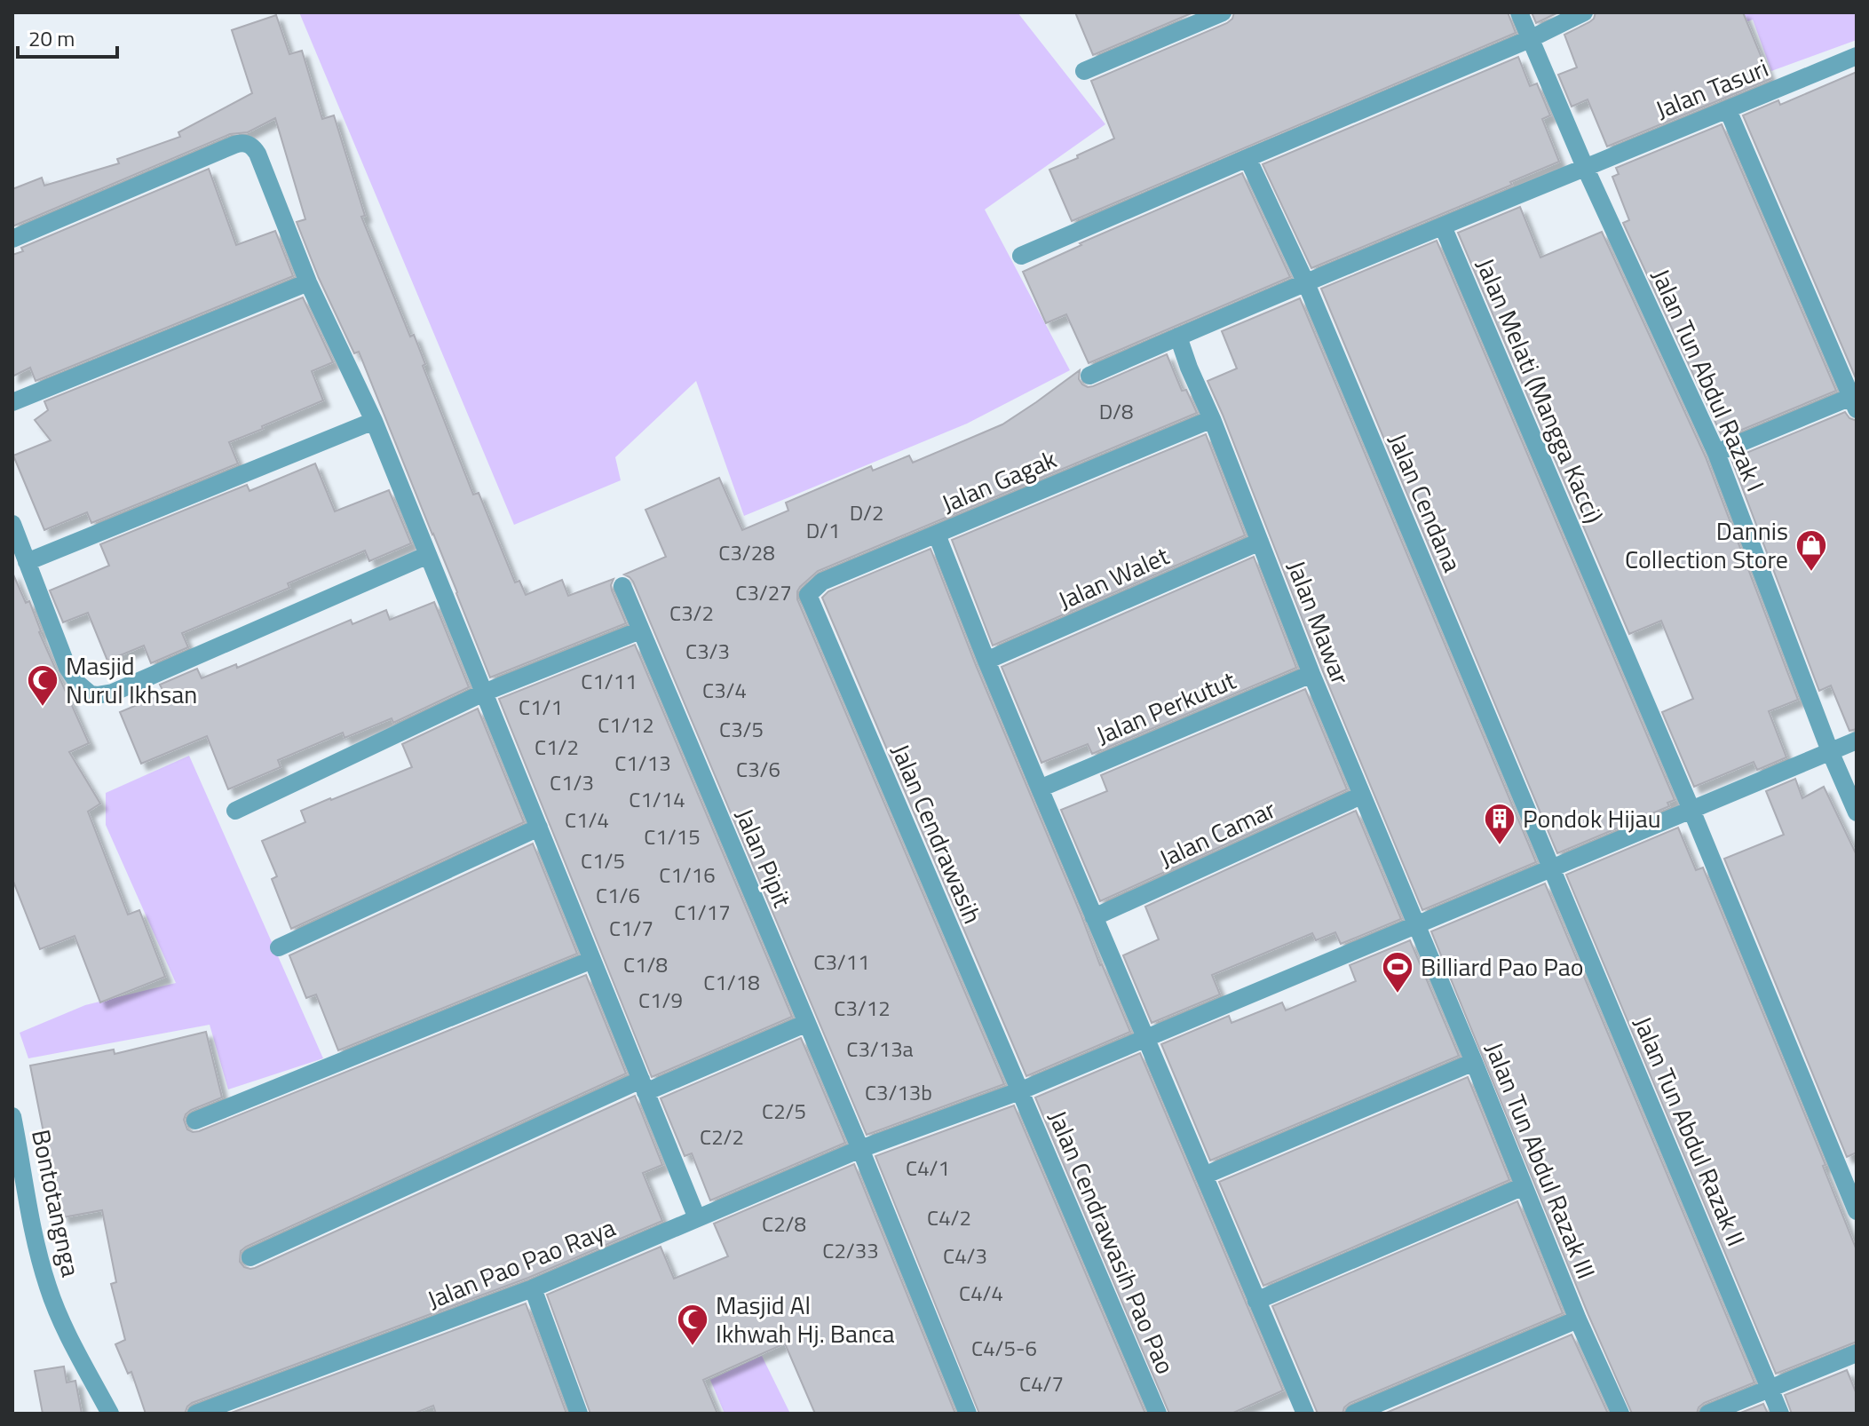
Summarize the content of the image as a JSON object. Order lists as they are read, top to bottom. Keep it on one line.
{"streets":{"street":["Jalan Tasuri","Jalan Tun Abdul Razak I","Jalan Melati (Mangga Kacci)","Jalan Gagak","Jalan Cendana","Jalan Walet","Jalan Mawar","Jalan Perkutut","Jalan Cendrawasih","Jalan Camar","Jalan Pipit","Jalan Tun Abdul Razak II","Jalan Tun Abdul Razak III","Bontotangnga","Jalan Cendrawasih Pao Pao","Jalan Pao Pao Raya"]},"crossings":[["Jalan Tasuri","Jalan Tun Abdul Razak I"],["Jalan Tasuri","Jalan Melati (Mangga Kacci)"],["Jalan Tasuri","Jalan Cendana"],["Jalan Tasuri","Jalan Mawar"],["Jalan Tun Abdul Razak I","Jalan Pao Pao Raya"],["Jalan Melati (Mangga Kacci)","Jalan Pao Pao Raya"],["Jalan Gagak","Jalan Mawar"],["Jalan Gagak","Jalan Cendrawasih"],["Jalan Cendana","Jalan Tun Abdul Razak II"],["Jalan Cendana","Jalan Pao Pao Raya"],["Jalan Walet","Jalan Mawar"],["Jalan Mawar","Jalan Perkutut"],["Jalan Mawar","Jalan Camar"],["Jalan Mawar","Jalan Tun Abdul Razak III"],["Jalan Mawar","Jalan Pao Pao Raya"],["Jalan Cendrawasih","Jalan Cendrawasih Pao Pao"],["Jalan Cendrawasih","Jalan Pao Pao Raya"],["Jalan Pipit","Jalan Pao Pao Raya"],["Jalan Tun Abdul Razak II","Jalan Pao Pao Raya"],["Jalan Tun Abdul Razak III","Jalan Pao Pao Raya"],["Jalan Cendrawasih Pao Pao","Jalan Pao Pao Raya"]],"places":{"shop":["Dannis Collection Store"],"mosque":["Masjid Nurul Ikhsan","Masjid Al Ikhwah Hj. Banca"],"building":["Pondok Hijau"],"sports":["Billiard Pao Pao"]},"house_numbers":["D/8","D/2","D/1","C3/28","C3/27","C3/2","C3/3","C1/11","C3/4","C1/1","C1/12","C3/5","C1/2","C1/13","C3/6","C1/3","C1/14","C1/4","C1/15","C1/5","C1/16","C1/6","C1/17","C1/7","C3/11","C1/8","C1/18","C1/9","C3/12","C3/13a","C3/13b","C2/5","C2/2","C4/1","C4/2","C2/8","C2/33","C4/3","C4/4","C4/5-6","C4/7"],"scale_bar":"20 m"}
